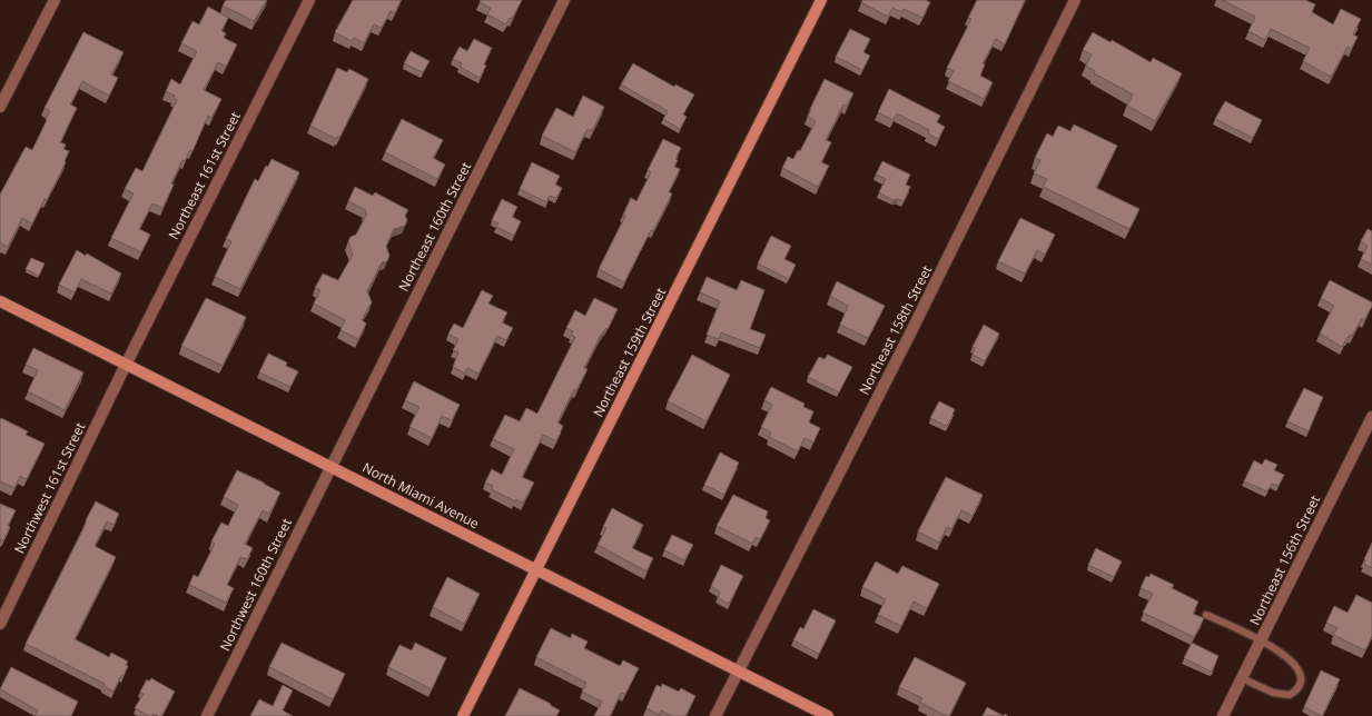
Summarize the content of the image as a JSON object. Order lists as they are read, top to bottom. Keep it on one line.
{"streets":{"street":["Northeast 161st Street","Northeast 160th Street","Northeast 158th Street","Northeast 159th Street","Northwest 161st Street","North Miami Avenue","Northeast 156th Street","Northwest 160th Street"]},"crossings":[["Northeast 161st Street","Northwest 161st Street"],["Northeast 161st Street","North Miami Avenue"],["Northeast 160th Street","North Miami Avenue"],["Northeast 160th Street","Northwest 160th Street"],["Northeast 158th Street","North Miami Avenue"],["Northeast 159th Street","North Miami Avenue"],["Northwest 161st Street","North Miami Avenue"],["North Miami Avenue","Northwest 160th Street"]]}
